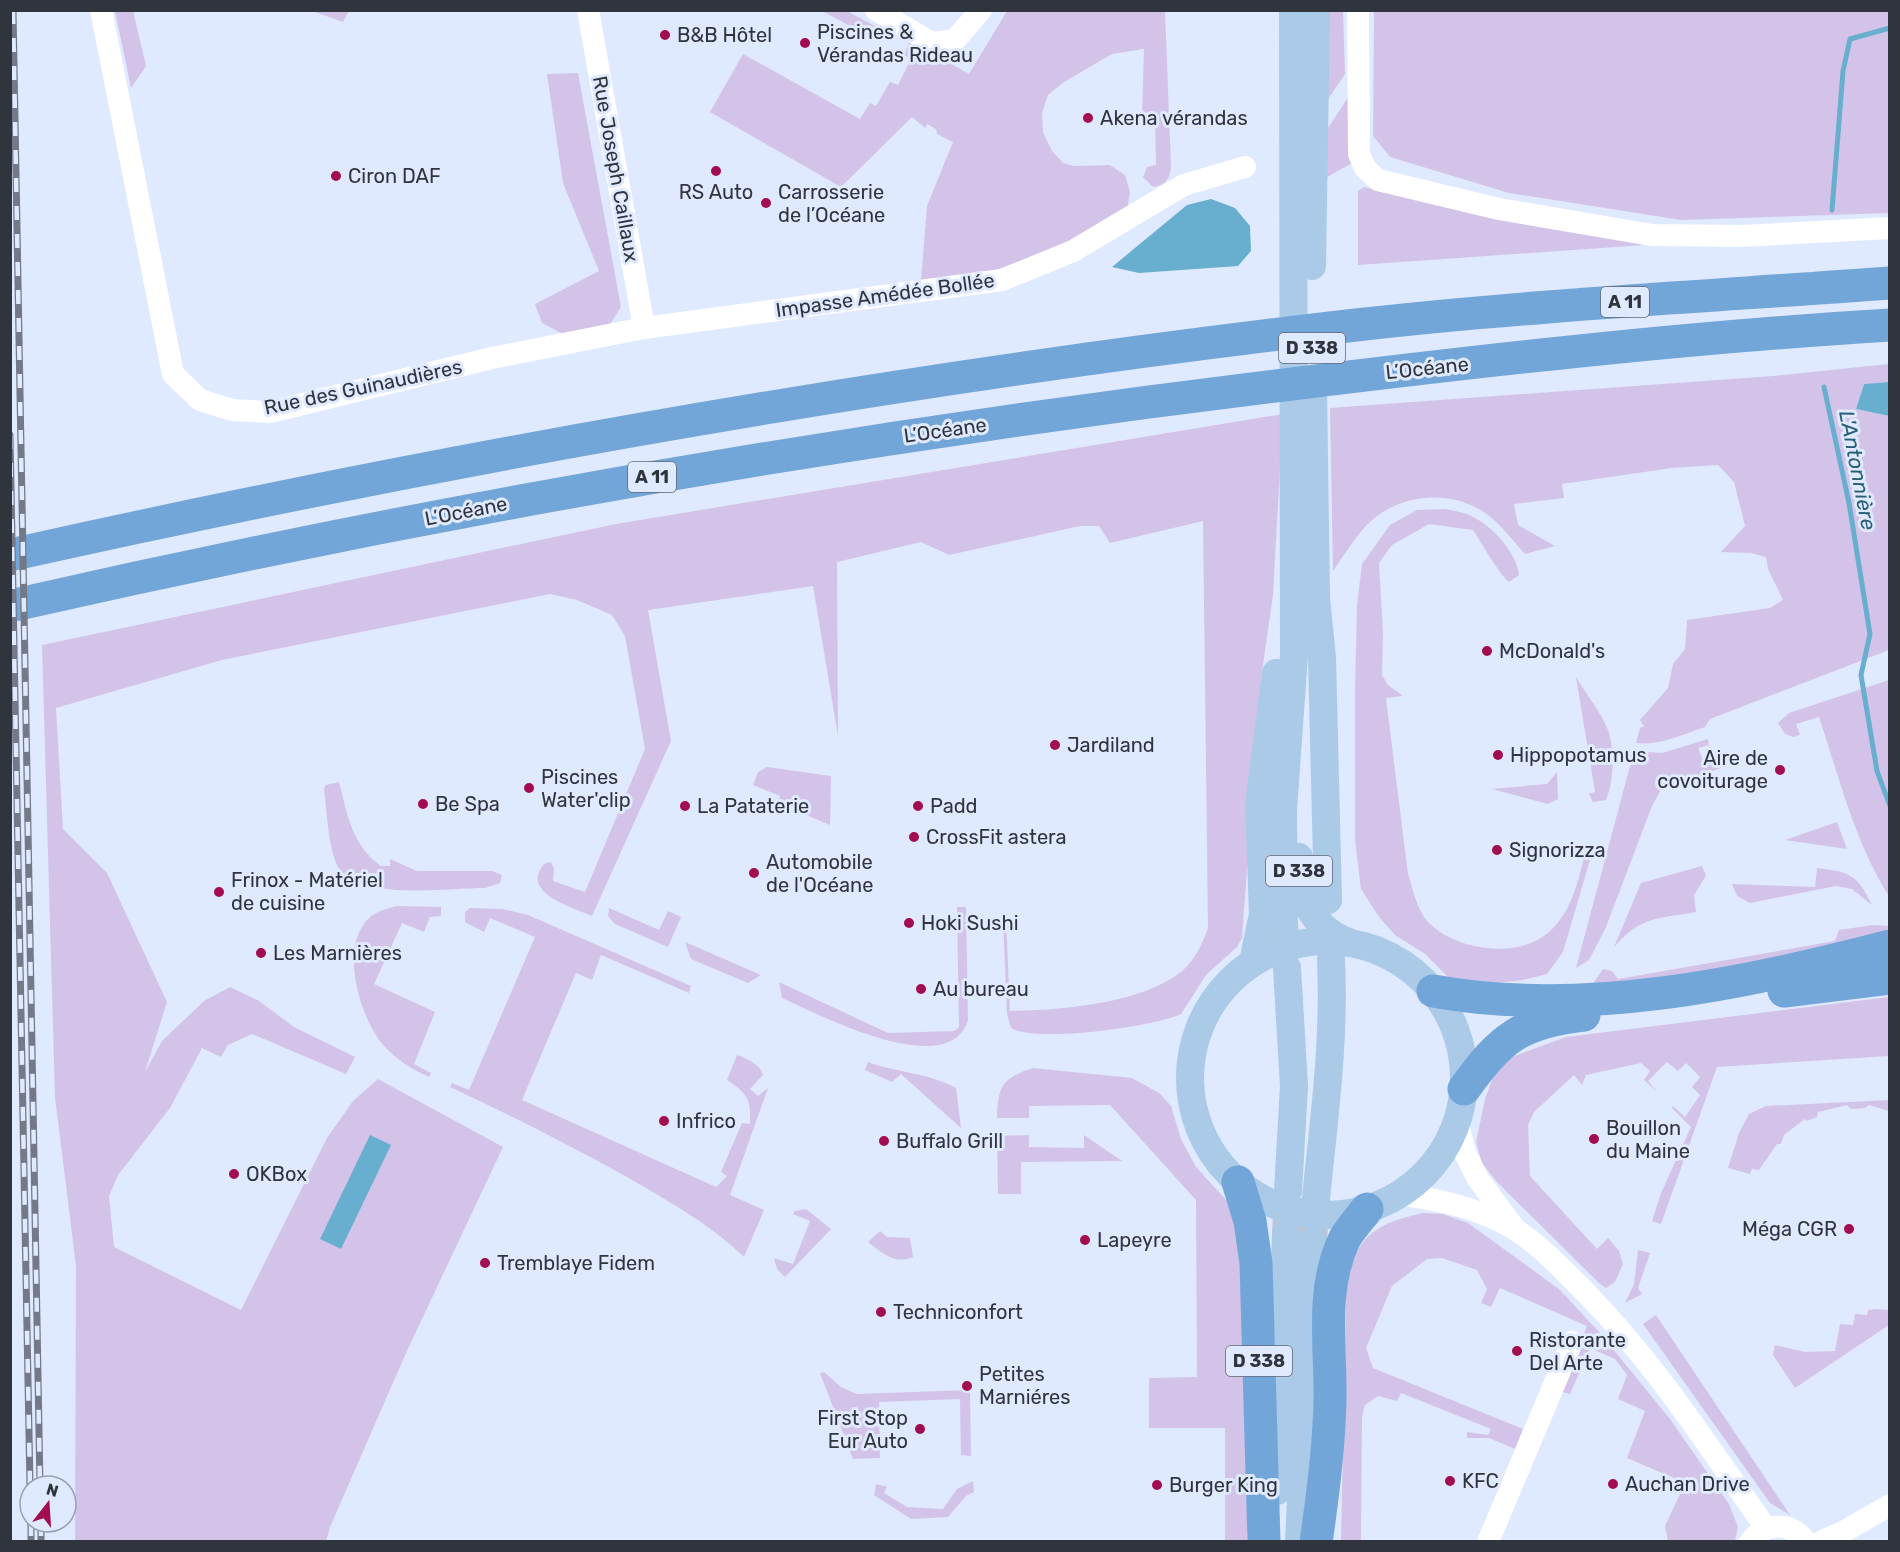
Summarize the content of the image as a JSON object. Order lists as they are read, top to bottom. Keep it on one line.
{"streets":{"highway":["A 11","D 338","L’Océane"],"street":["Rue Joseph Caillaux","Impasse Amédée Bollée","Rue des Guinaudières"]},"crossings":[["Rue Joseph Caillaux","Impasse Amédée Bollée"],["Rue Joseph Caillaux","Rue des Guinaudières"],["Impasse Amédée Bollée","Rue des Guinaudières"]],"water":["L'Antonnière"],"places":["B&B Hôtel","Piscines & Vérandas Rideau","Akena vérandas","RS Auto","Ciron DAF","Carrosserie de l’Océane","McDonald's","Jardiland","Hippopotamus","Aire de covoiturage","Piscines Water'clip","Be Spa","La Pataterie","Padd","CrossFit astera","Signorizza","Automobile de l'Océane","Frinox - Matériel de cuisine","Hoki Sushi","Les Marnières","Au bureau","Infrico","Bouillon du Maine","Buffalo Grill","OKBox","Méga CGR","Lapeyre","Tremblaye Fidem","Techniconfort","Ristorante Del Arte","Petites Marniéres","First Stop Eur Auto","KFC","Auchan Drive","Burger King"],"north":"top"}
